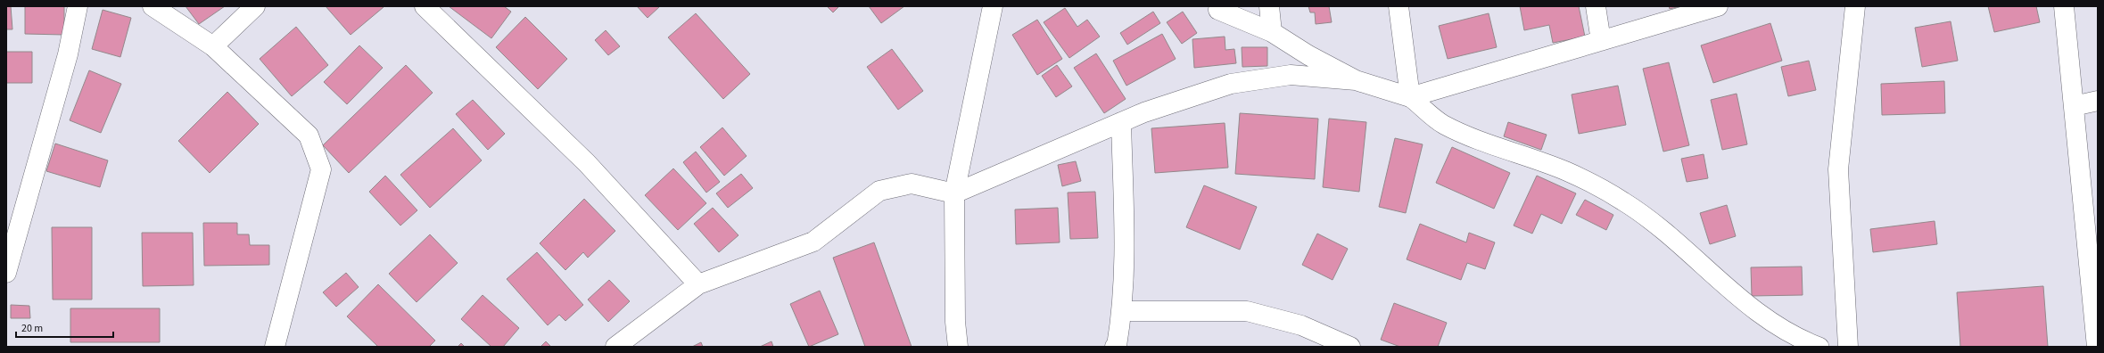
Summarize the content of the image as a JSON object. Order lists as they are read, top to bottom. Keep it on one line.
{"scale_bar":"20 m"}
